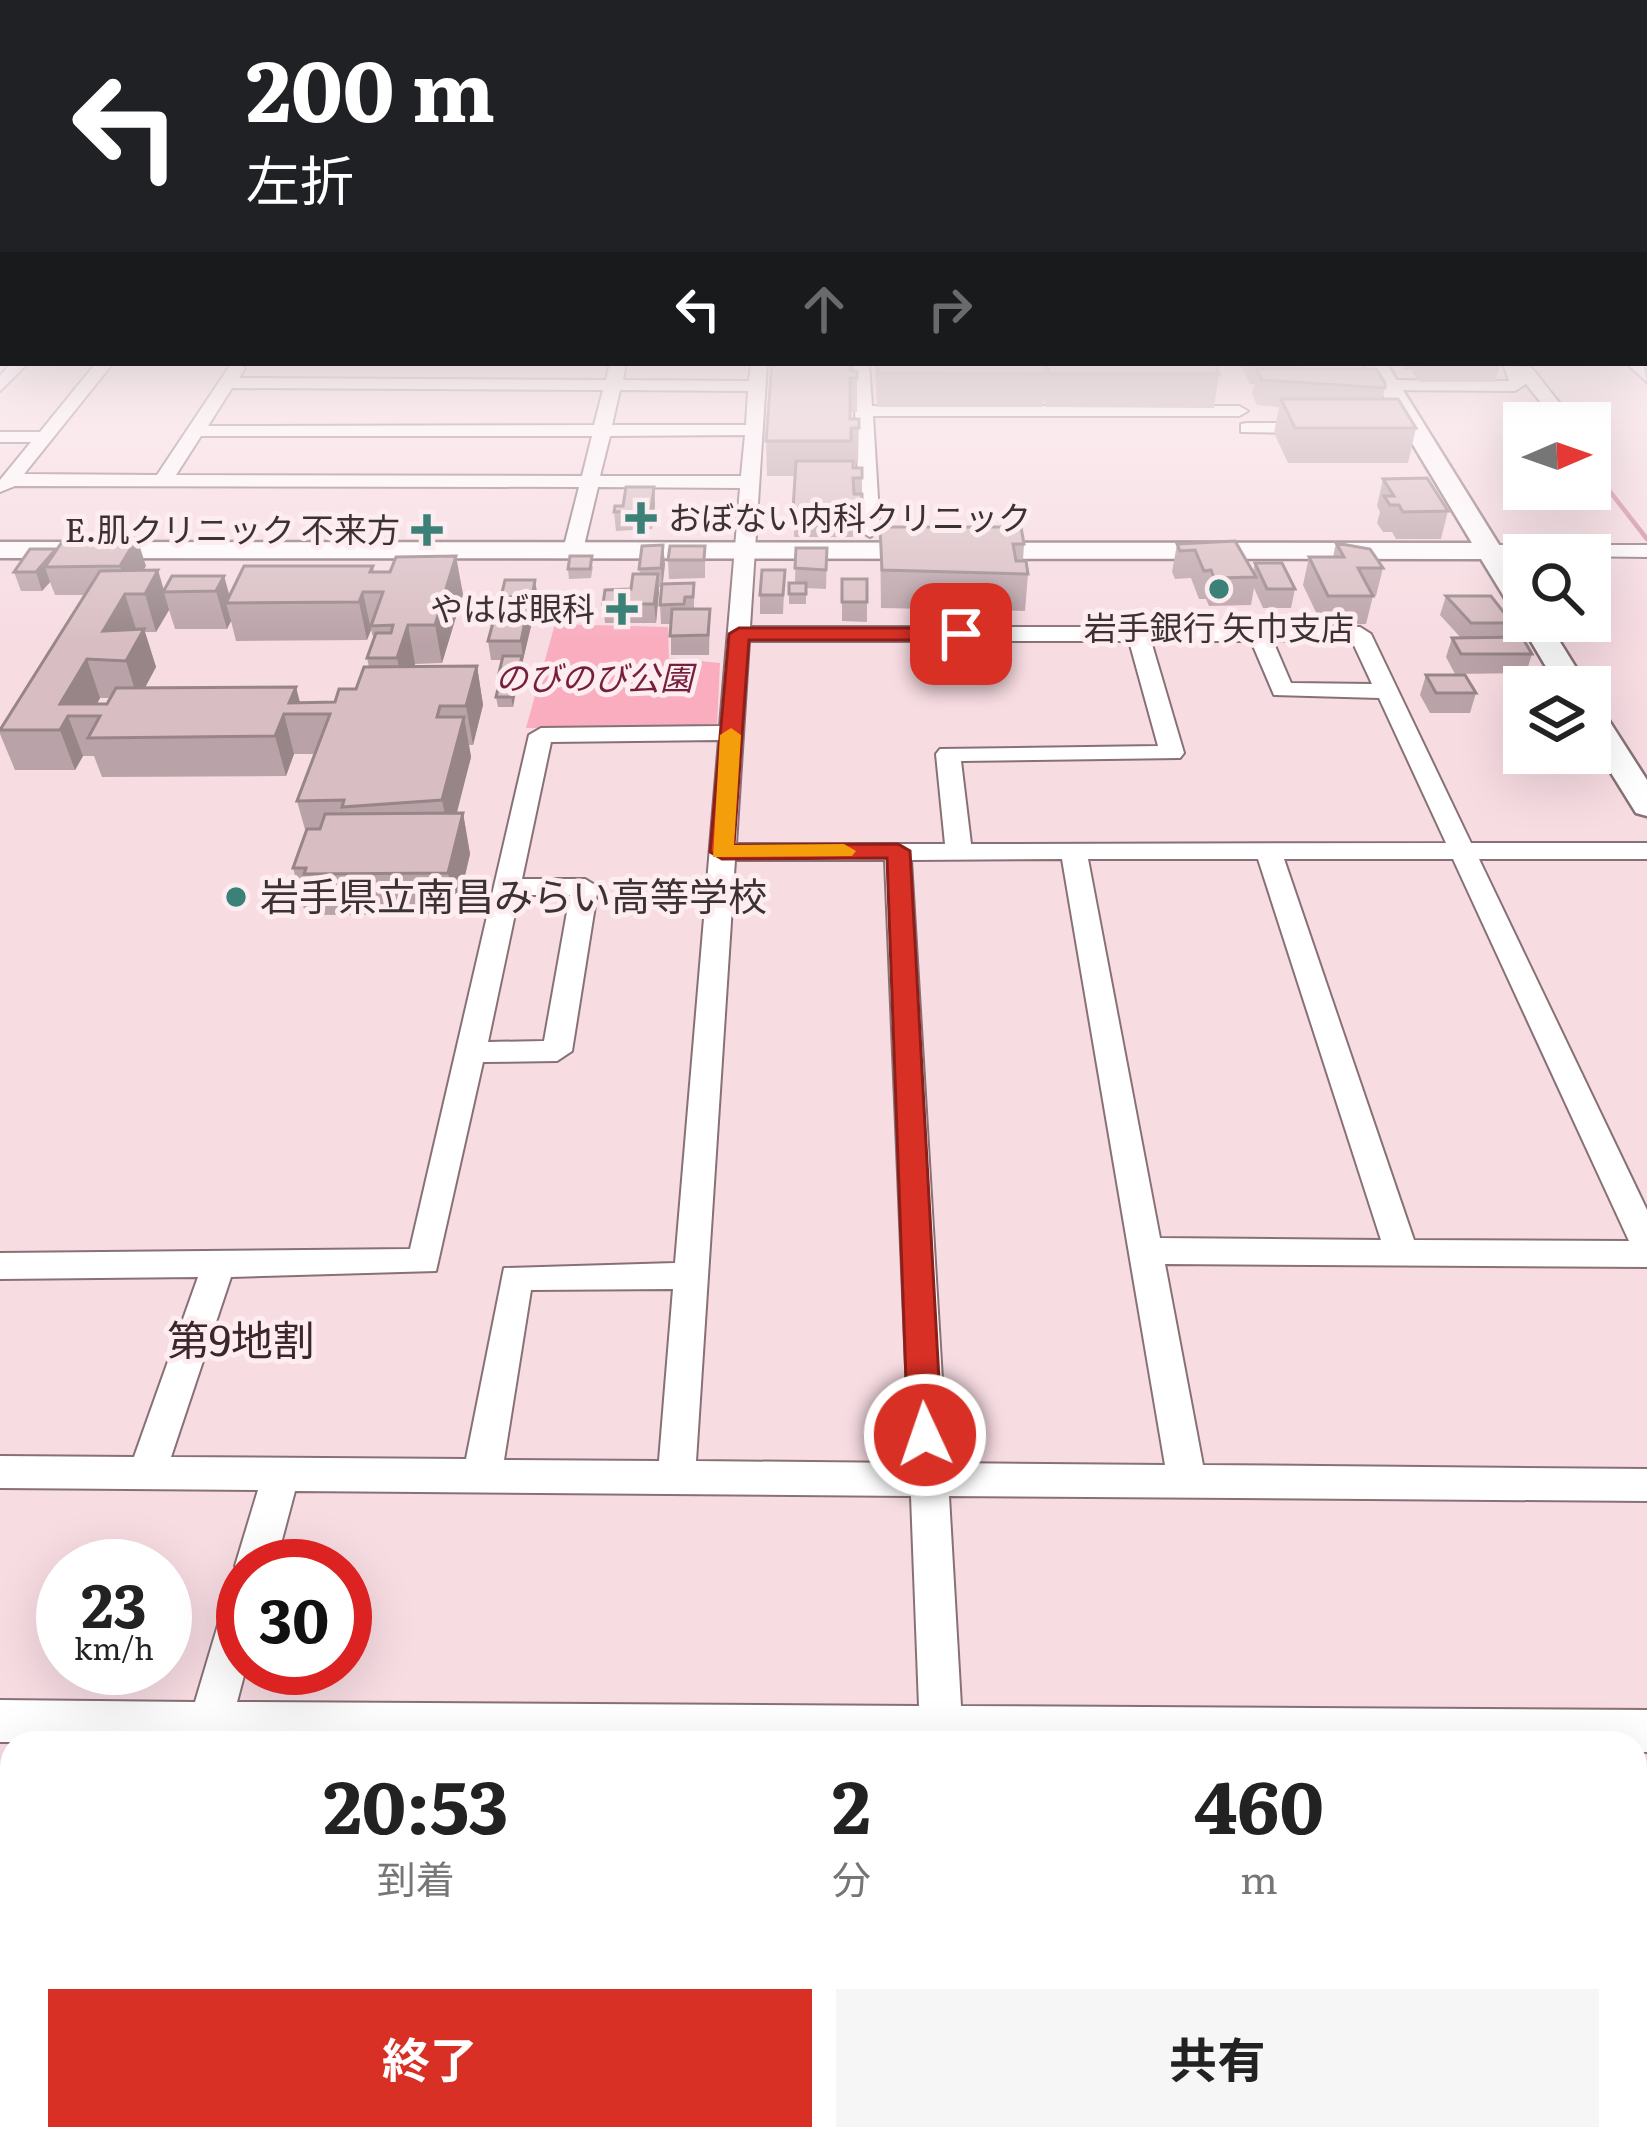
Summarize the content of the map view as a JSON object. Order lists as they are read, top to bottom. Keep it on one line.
{"districts":["第9地割"],"parks":["のびのび公園"],"places":{"health":["おぼない内科クリニック","E.肌クリニック 不来方","やはば眼科"],"other":["岩手銀行 矢巾支店","岩手県立南昌みらい高等学校"]},"north":"right","page":{"turn":["200 m","左折"],"speed":"23 km/h","limit":"30","eta":["20:53","到着","2","分","460","m"],"buttons":["終了","共有"]}}
